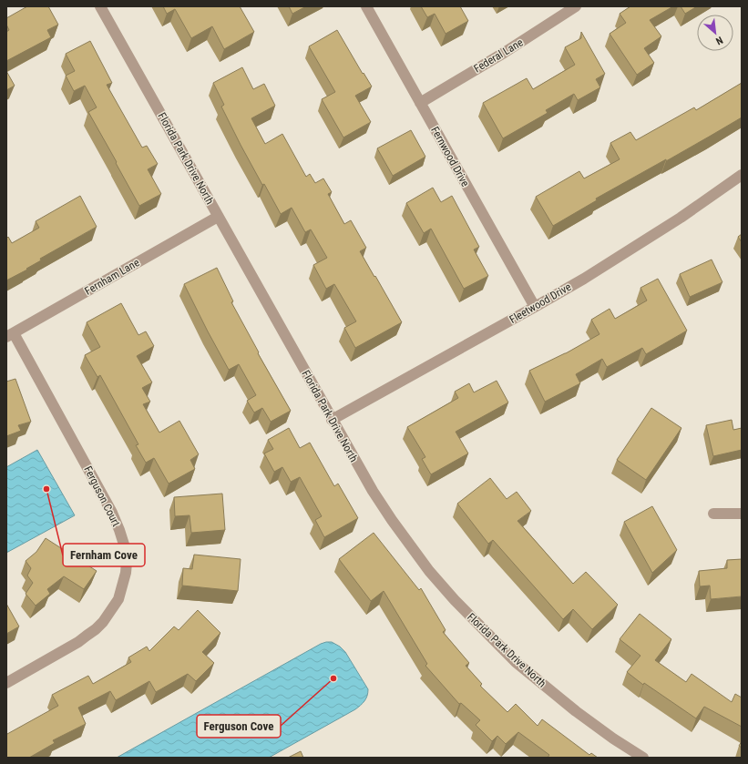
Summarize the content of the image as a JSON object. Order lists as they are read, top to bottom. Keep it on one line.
{"streets":{"street":["Federal Lane","Fernwood Drive","Florida Park Drive North","Fernham Lane","Fleetwood Drive","Ferguson Court"]},"crossings":[["Federal Lane","Fernwood Drive"],["Fernwood Drive","Fleetwood Drive"],["Florida Park Drive North","Fernham Lane"],["Florida Park Drive North","Fleetwood Drive"],["Fernham Lane","Ferguson Court"]],"places":["Fernham Cove","Ferguson Cove"],"north":"bottom right"}
